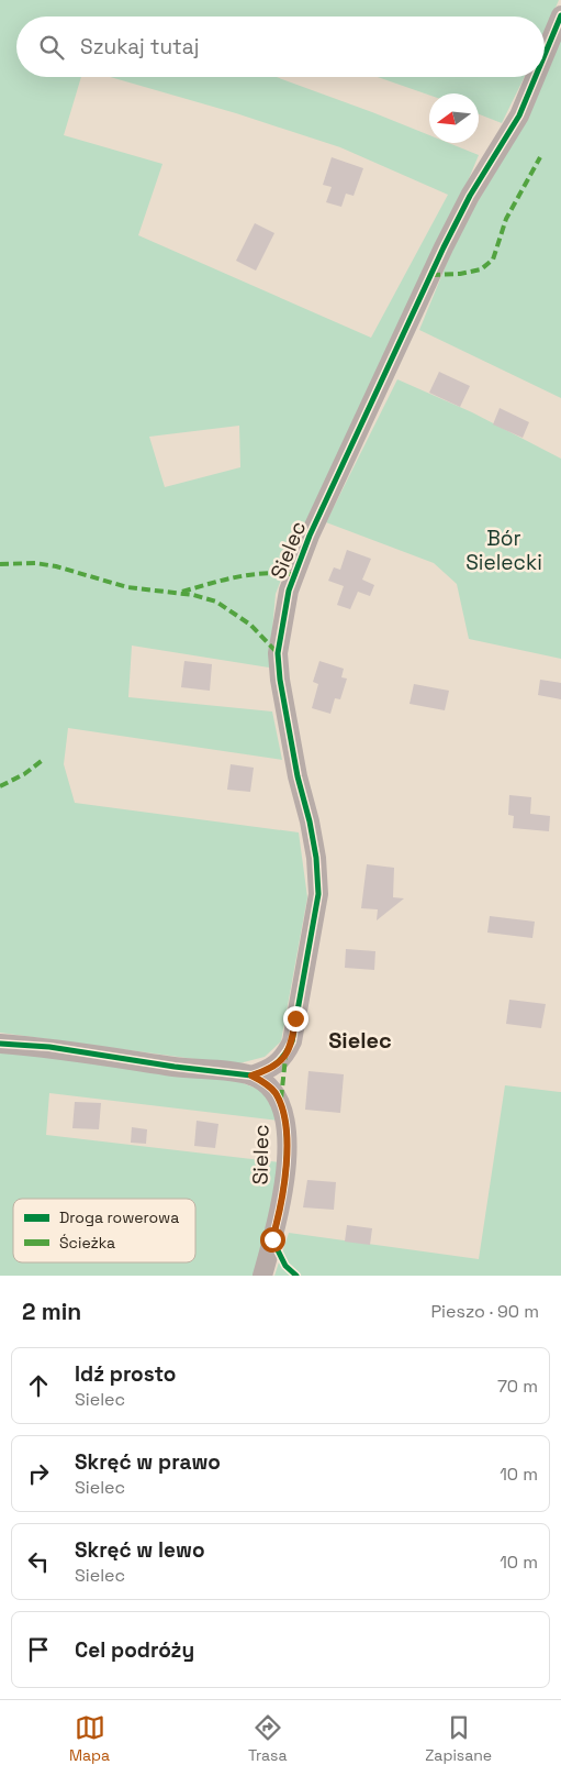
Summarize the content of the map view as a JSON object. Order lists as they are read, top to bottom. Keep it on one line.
{"streets":{"street":["Sielec"]},"districts":["Sielec"],"parks":["Bór Sielecki"],"legend":["Droga rowerowa","Ścieżka"],"north":"left","page":{"search":"Szukaj tutaj","heading":["2 min","Pieszo · 90 m"],"list":[["Idź prosto","Sielec","70 m"],["Skręć w prawo","Sielec","10 m"],["Skręć w lewo","Sielec","10 m"],"Cel podróży"],"nav":["Mapa","Trasa","Zapisane"]}}
